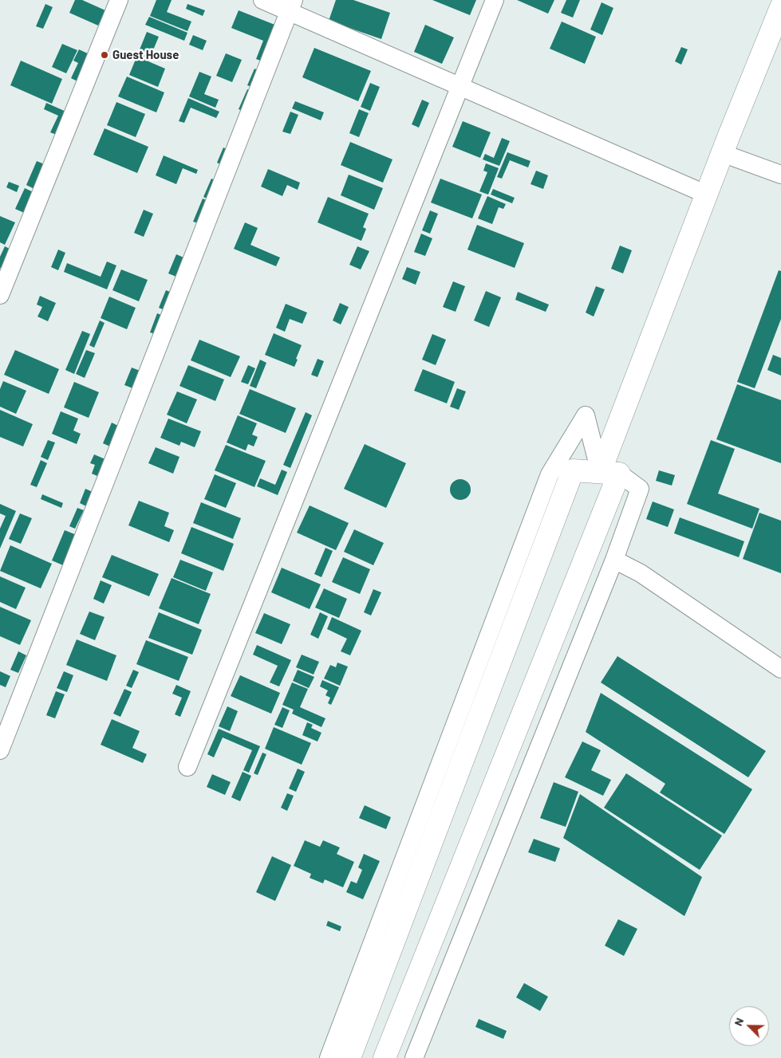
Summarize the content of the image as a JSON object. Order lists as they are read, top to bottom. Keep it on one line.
{"places":["Guest House"],"north":"top left"}
